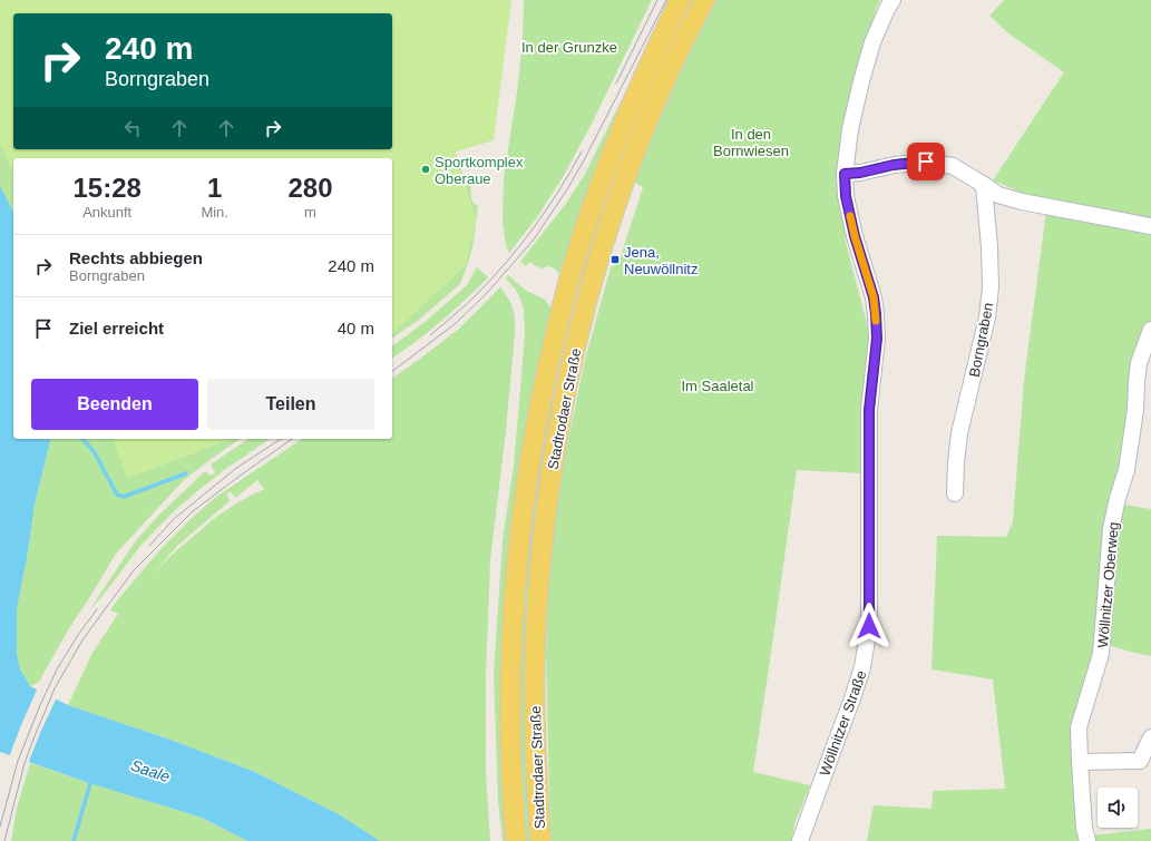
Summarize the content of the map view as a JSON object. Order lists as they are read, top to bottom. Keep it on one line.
{"streets":{"main road":["Stadtrodaer Straße"],"street":["Borngraben","Wöllnitzer Oberweg","Wöllnitzer Straße"]},"water":["Saale"],"parks":["In der Grunzke","In den Bornwiesen","Im Saaletal"],"places":{"other":["Sportkomplex Oberaue"],"transit":["Jena, Neuwöllnitz"]},"page":{"turn":["240 m","Borngraben"],"eta":["15:28","Ankunft","1","Min.","280","m"],"list":[{"name":"Rechts abbiegen","note":"Borngraben","value":"240 m"},{"name":"Ziel erreicht","value":"40 m"}],"buttons":["Beenden","Teilen"]}}
